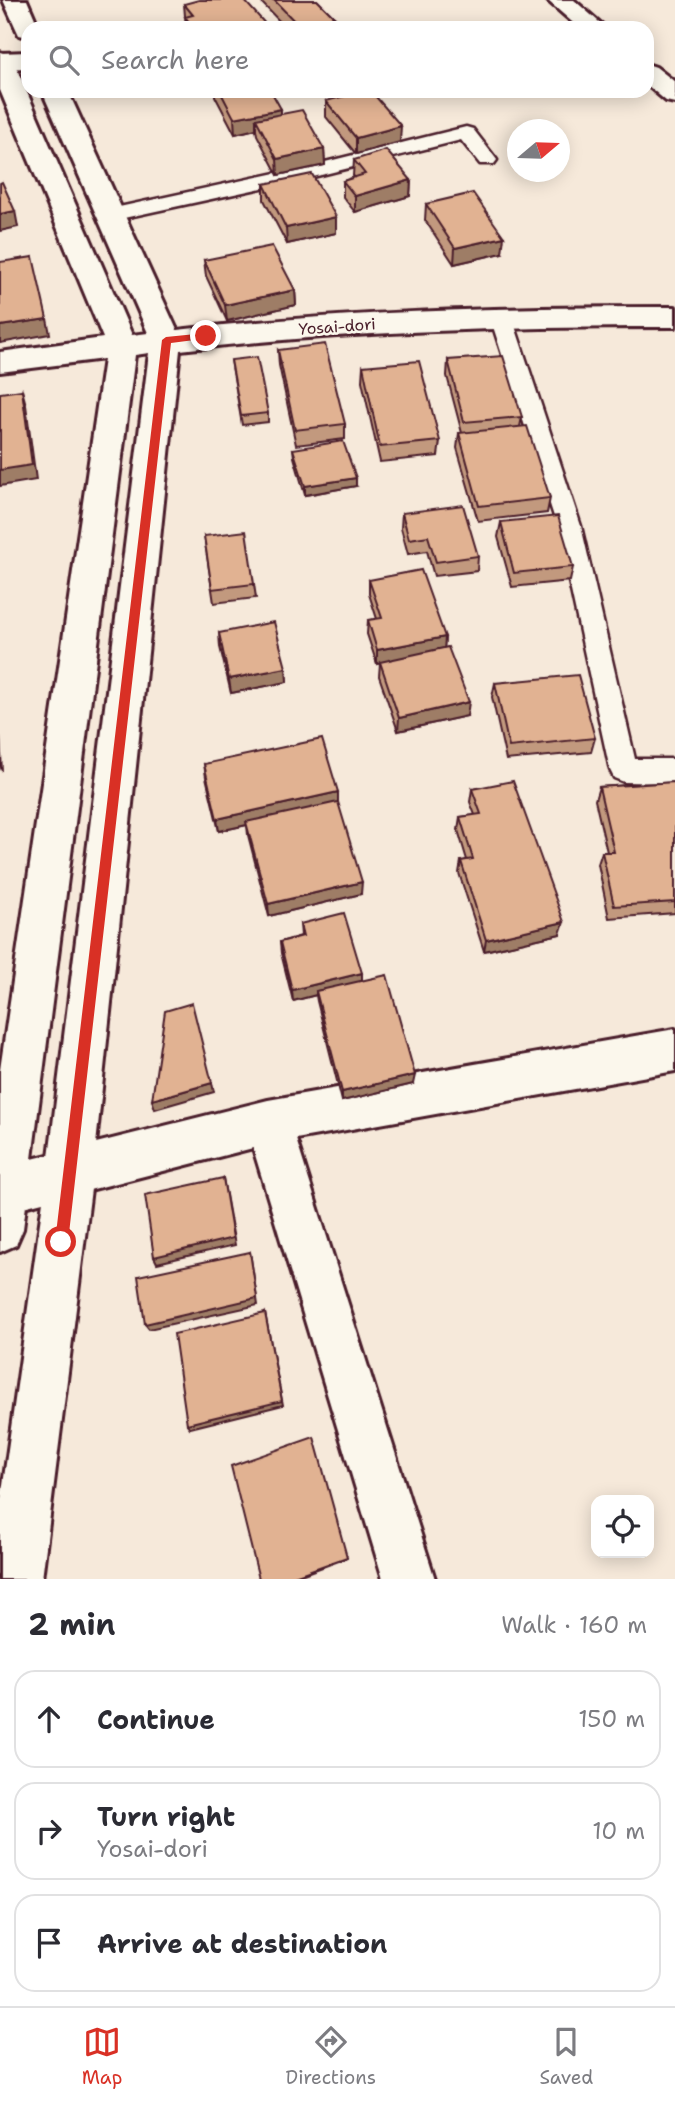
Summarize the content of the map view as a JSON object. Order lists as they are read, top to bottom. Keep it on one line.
{"streets":{"street":["Yosai-dori"]},"north":"right","page":{"search":"Search here","heading":["2 min","Walk · 160 m"],"list":[["Continue","150 m"],["Turn right","Yosai-dori","10 m"],"Arrive at destination"],"nav":["Map","Directions","Saved"]}}
